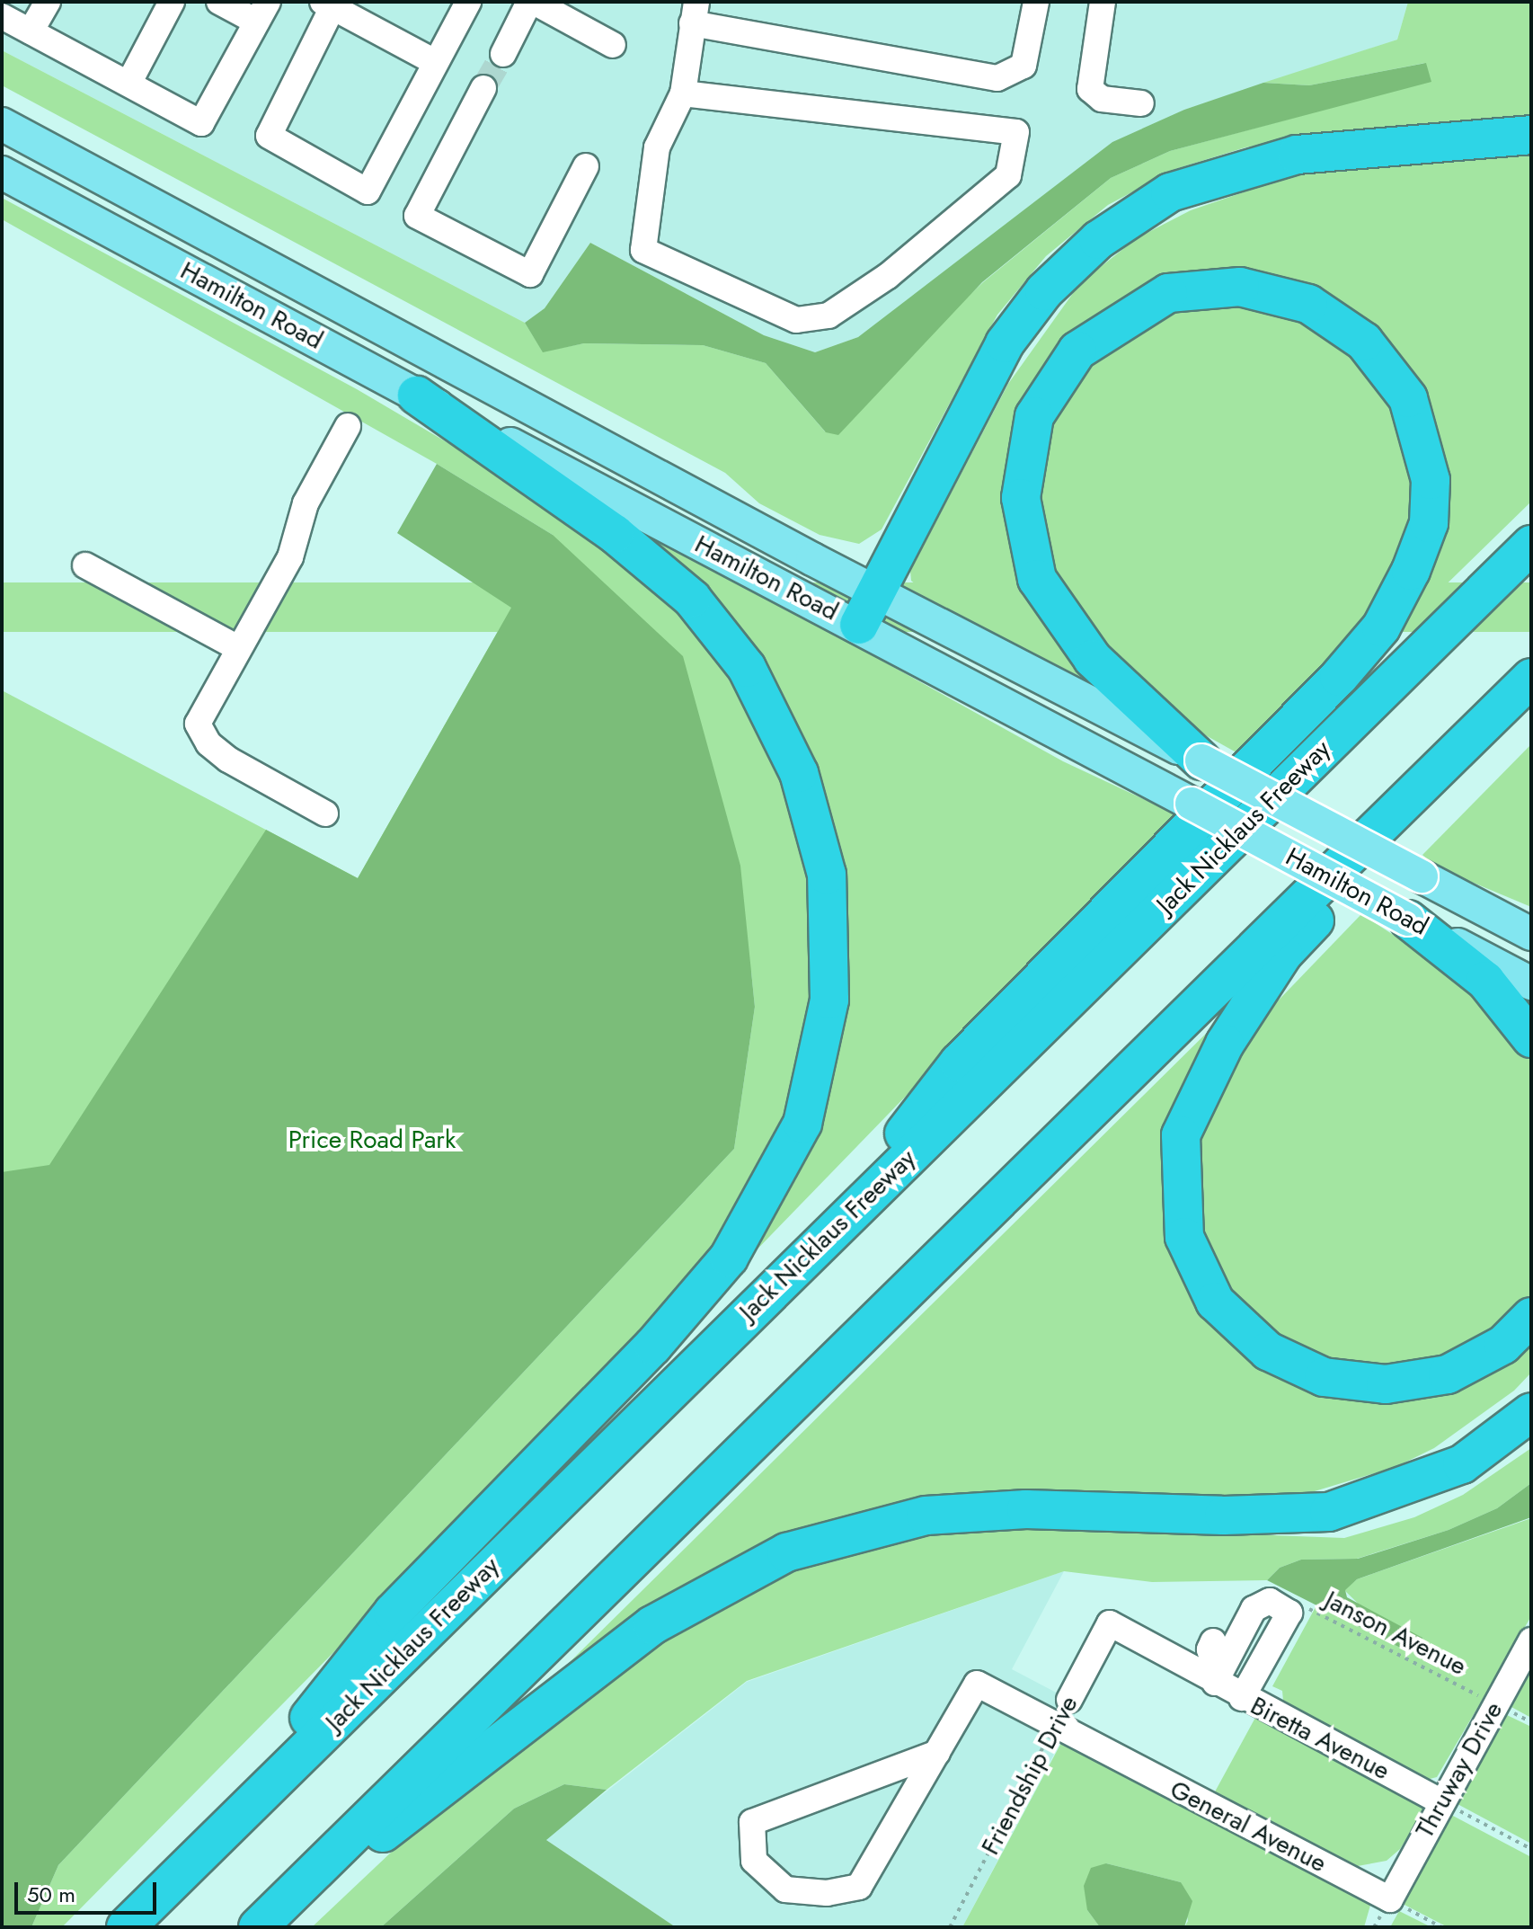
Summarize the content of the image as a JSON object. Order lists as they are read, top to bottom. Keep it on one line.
{"streets":{"highway":["Jack Nicklaus Freeway"],"main road":["Hamilton Road"],"street":["Biretta Avenue","Thruway Drive","Friendship Drive","General Avenue"],"path":["Janson Avenue"]},"crossings":[["Janson Avenue","Thruway Drive"],["Biretta Avenue","Thruway Drive"],["Biretta Avenue","Friendship Drive"],["Thruway Drive","General Avenue"],["Friendship Drive","General Avenue"]],"parks":["Price Road Park"],"scale_bar":"50 m"}
